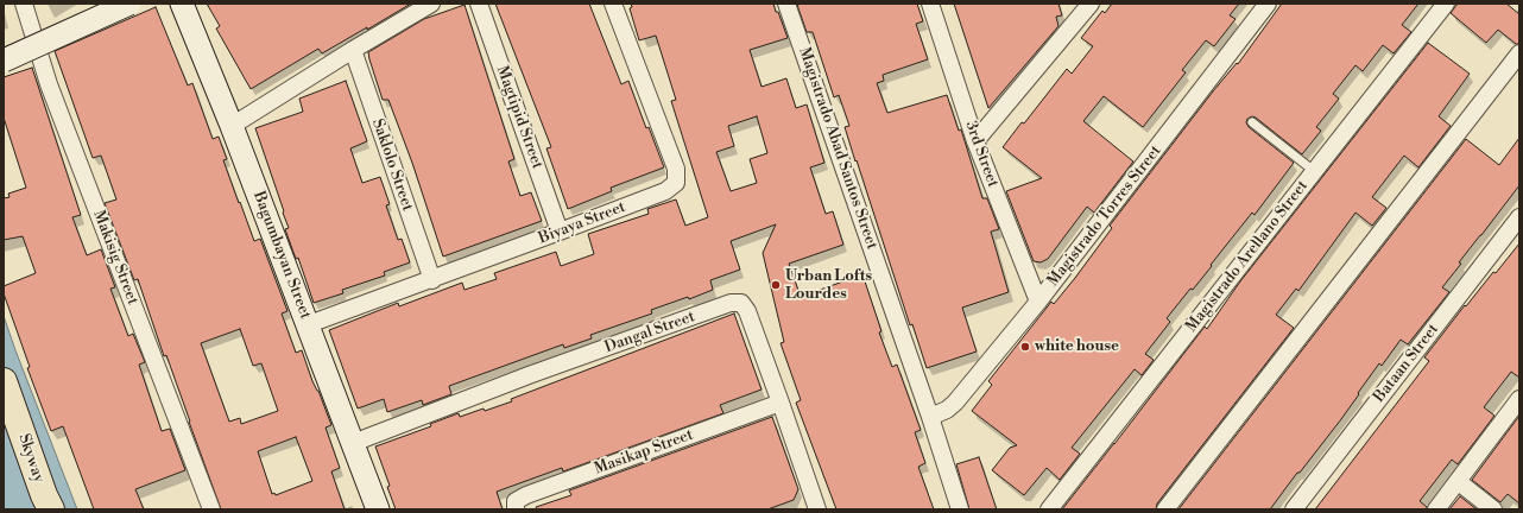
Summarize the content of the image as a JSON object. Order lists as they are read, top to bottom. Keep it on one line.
{"streets":{"highway":["Skyway"],"street":["Magtipid Street","Magistrado Abad Santos Street","3rd Street","Saklolo Street","Magistrado Torres Street","Biyaya Street","Bagumbayan Street","Magistrado Arellano Street","Makisig Street","Dangal Street","Bataan Street","Masikap Street"]},"crossings":[["Magtipid Street","Biyaya Street"],["Magistrado Abad Santos Street","Magistrado Torres Street"],["3rd Street","Magistrado Torres Street"],["Saklolo Street","Biyaya Street"],["Biyaya Street","Bagumbayan Street"],["Bagumbayan Street","Dangal Street"],["Dangal Street","Masikap Street"]],"places":["Urban Lofts Lourdes","white house"]}
